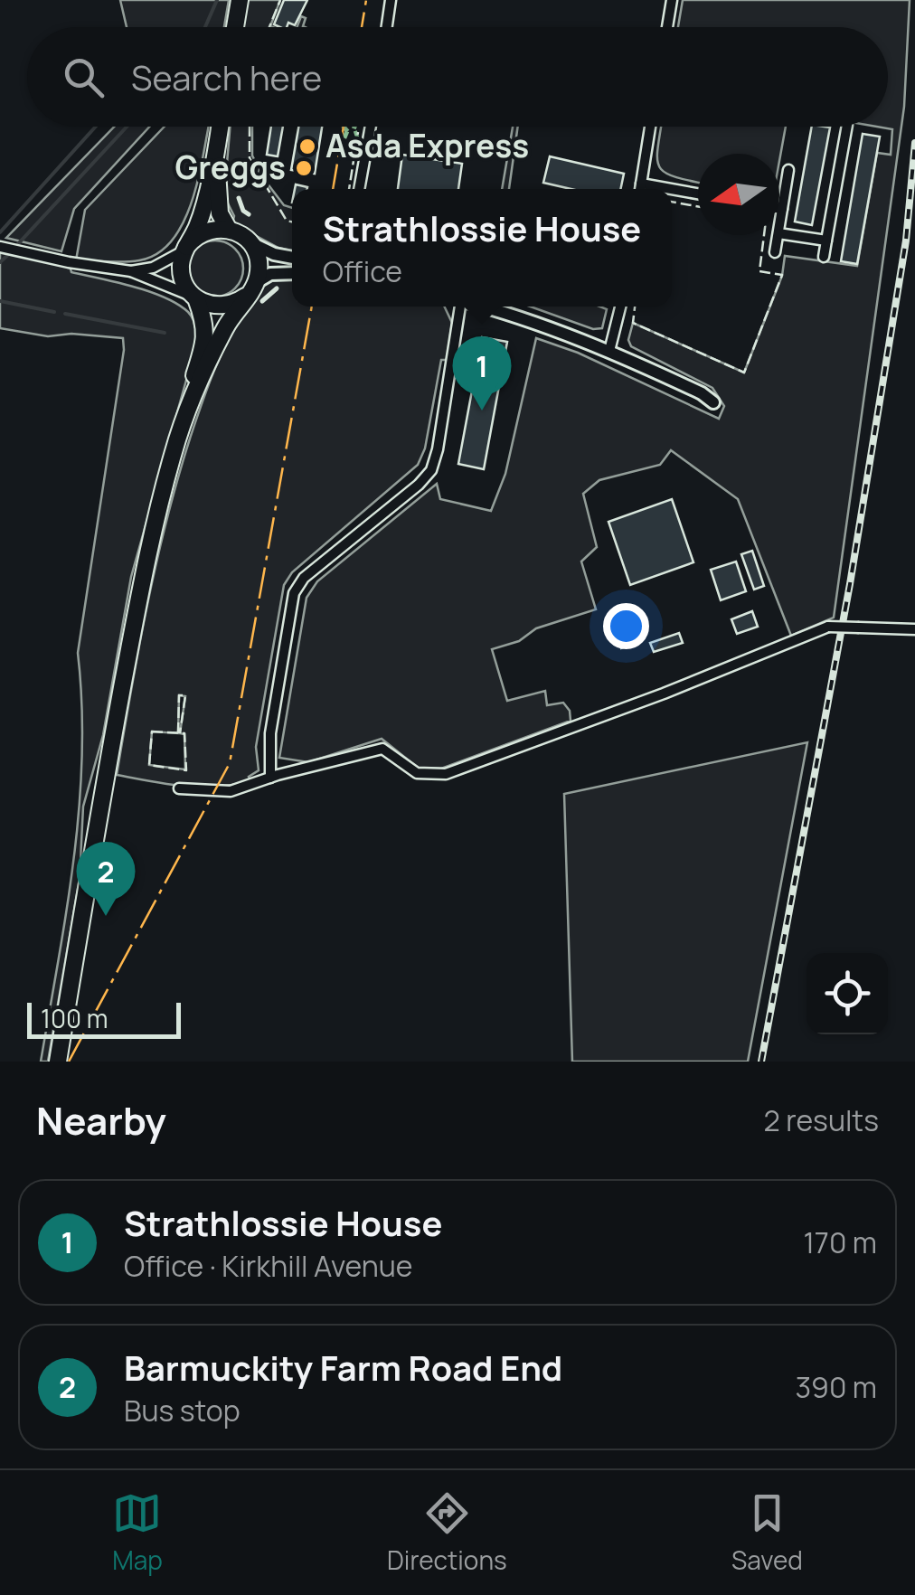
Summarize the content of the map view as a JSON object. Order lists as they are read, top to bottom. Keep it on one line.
{"places":["Asda Express","Greggs"],"scale_bar":"100 m","north":"left","page":{"search":"Search here","popup":["Strathlossie House","Office"],"pins":["1","2"],"scale":"100 m","heading":["Nearby","2 results"],"list":[{"mark":"1","name":"Strathlossie House","note":"Office · Kirkhill Avenue","value":"170 m"},{"mark":"2","name":"Barmuckity Farm Road End","note":"Bus stop","value":"390 m"}],"nav":["Map","Directions","Saved"]}}
